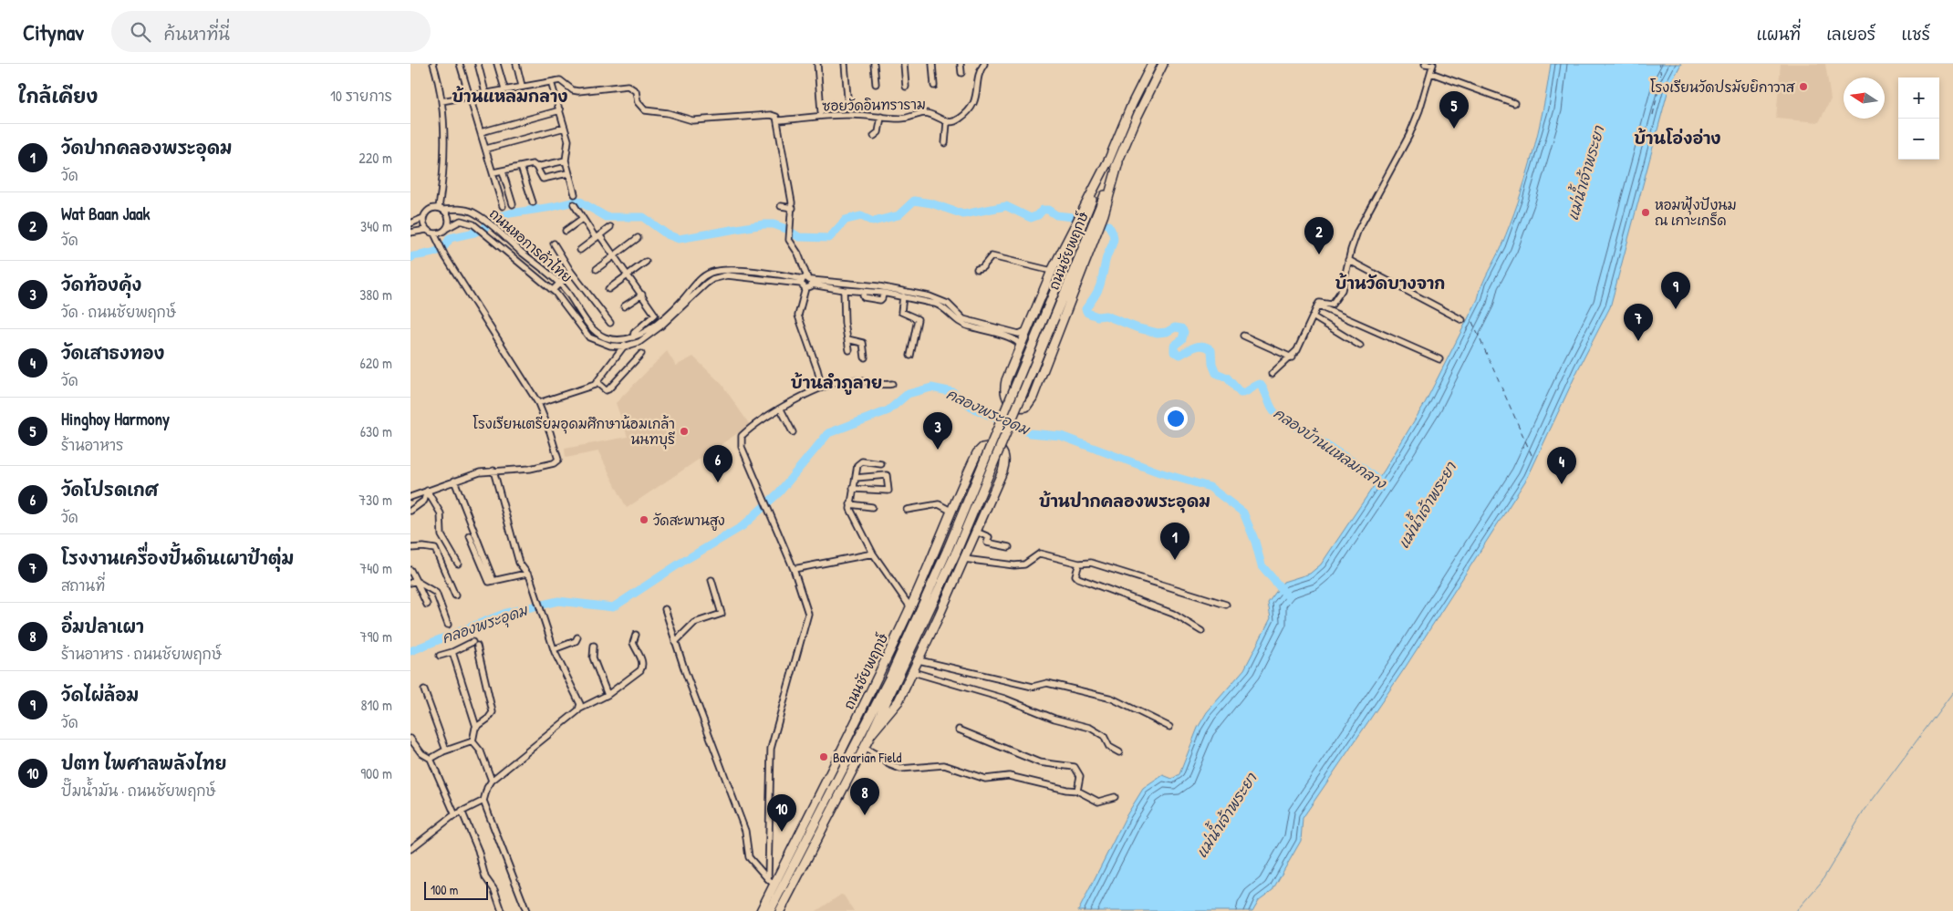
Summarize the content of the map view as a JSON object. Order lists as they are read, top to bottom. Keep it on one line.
{"streets":{"main road":["ถนนชัยพฤกษ์"],"street":["ซอยวัดอินทราราม","ถนนหอการค้าไทย"]},"districts":["บ้านแหลมกลาง","บ้านโอ่งอ่าง","บ้านวัดบางจาก","บ้านลำภูลาย","บ้านปากคลองพระอุดม"],"water":["แม่น้ำเจ้าพระยา","คลองพระอุดม","คลองบ้านแหลมกลาง"],"places":["โรงเรียนวัดปรมัยยิกาวาส","หอมฟุ้งปังนม ณ เกาะเกร็ด","โรงเรียนเตรียมอุดมศึกษาน้อมเกล้า นนทบุรี","วัดสะพานสูง","Bavarian Field"],"scale_bar":"100 m","north":"left","page":{"header":"Citynav","search":"ค้นหาที่นี่","nav":["แผนที่","เลเยอร์","แชร์"],"heading":["ใกล้เคียง","10 รายการ"],"map_buttons":["+","−"],"pins":["5","2","9","7","3","6","4","1","8","10"],"list":[{"mark":"1","name":"วัดปากคลองพระอุดม","note":"วัด","value":"220 m"},{"mark":"2","name":"Wat Baan Jaak","note":"วัด","value":"340 m"},{"mark":"3","name":"วัดท้องคุ้ง","note":"วัด · ถนนชัยพฤกษ์","value":"380 m"},{"mark":"4","name":"วัดเสาธงทอง","note":"วัด","value":"620 m"},{"mark":"5","name":"Hinghoy Harmony","note":"ร้านอาหาร","value":"630 m"},{"mark":"6","name":"วัดโปรดเกศ","note":"วัด","value":"730 m"},{"mark":"7","name":"โรงงานเครื่องปั้นดินเผาป้าตุ่ม","note":"สถานที่","value":"740 m"},{"mark":"8","name":"อิ่มปลาเผา","note":"ร้านอาหาร · ถนนชัยพฤกษ์","value":"790 m"},{"mark":"9","name":"วัดไผ่ล้อม","note":"วัด","value":"810 m"},{"mark":"10","name":"ปตท ไพศาลพลังไทย","note":"ปั๊มน้ำมัน · ถนนชัยพฤกษ์","value":"900 m"}],"scale":"100 m"}}
